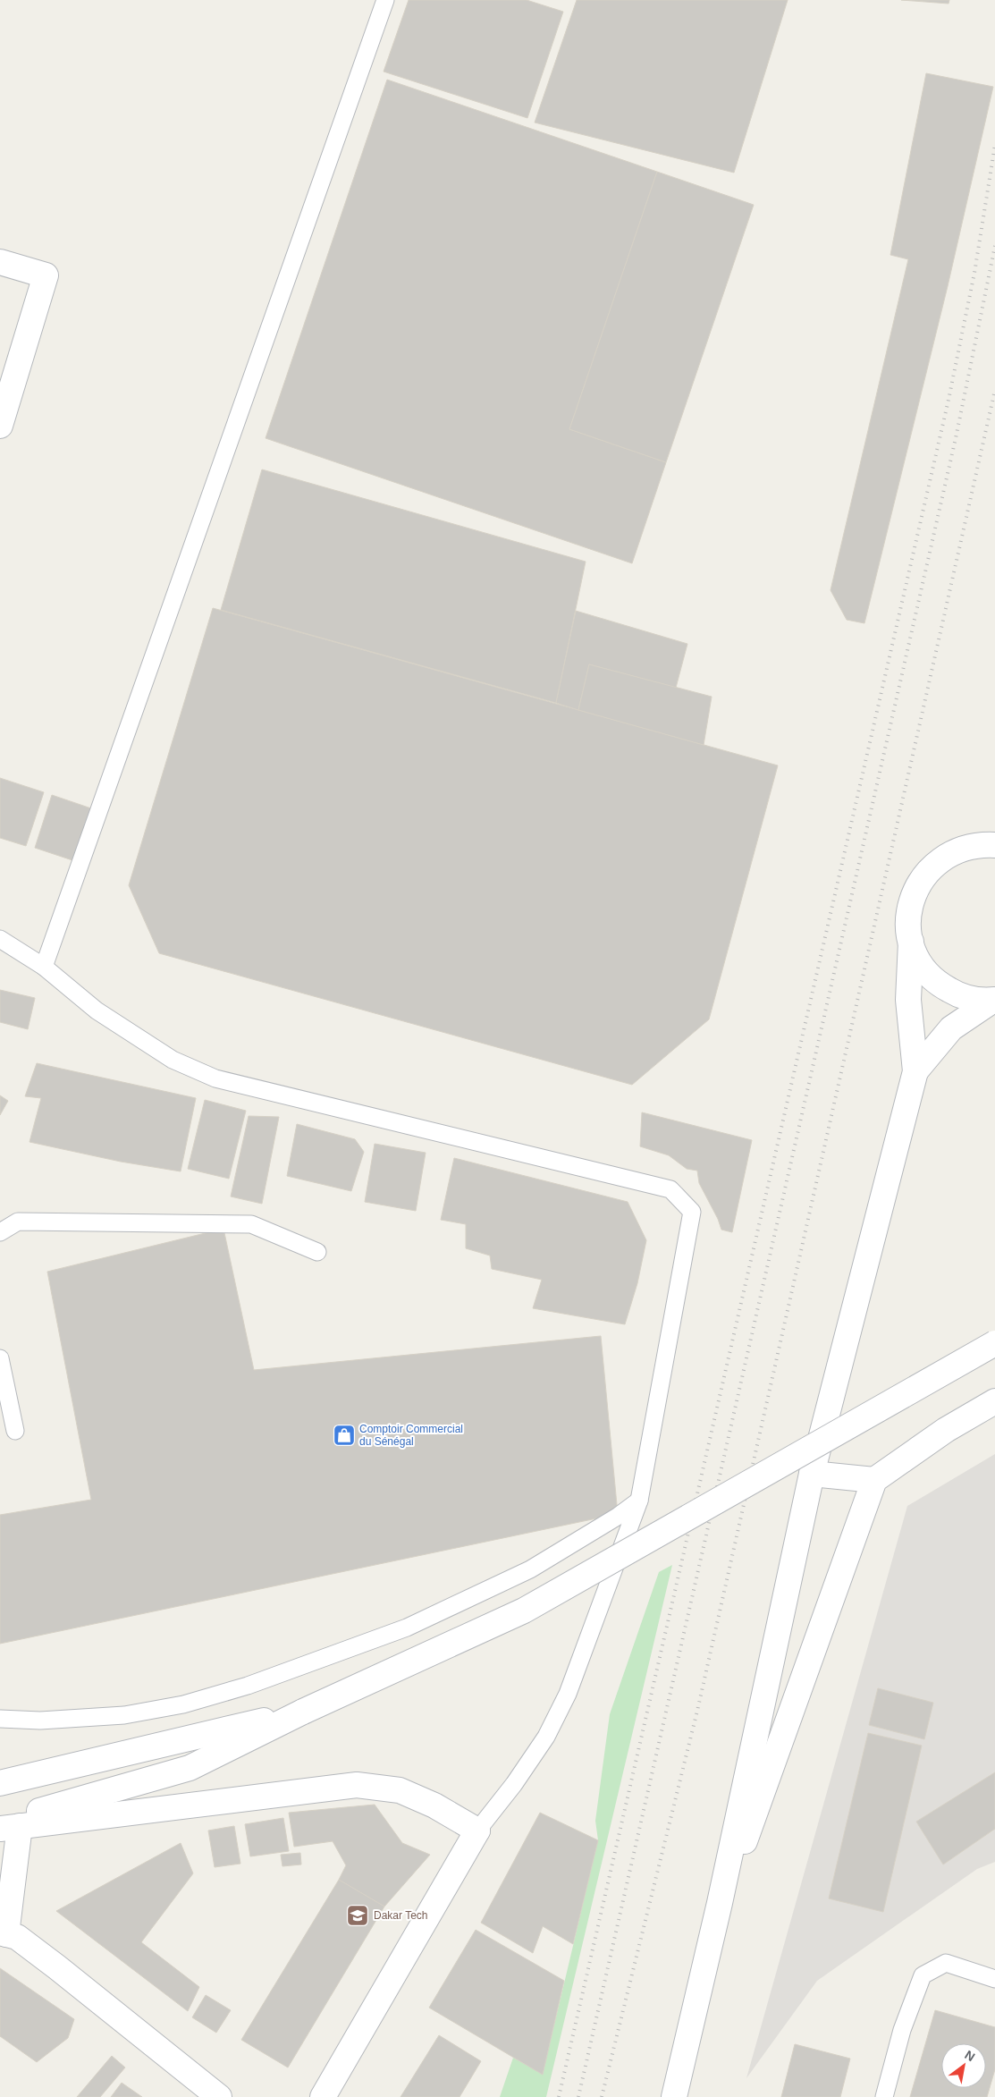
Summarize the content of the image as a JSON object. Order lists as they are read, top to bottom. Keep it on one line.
{"places":{"shop":["Comptoir Commercial du Sénégal"],"school or university":["Dakar Tech"]},"north":"top right"}
